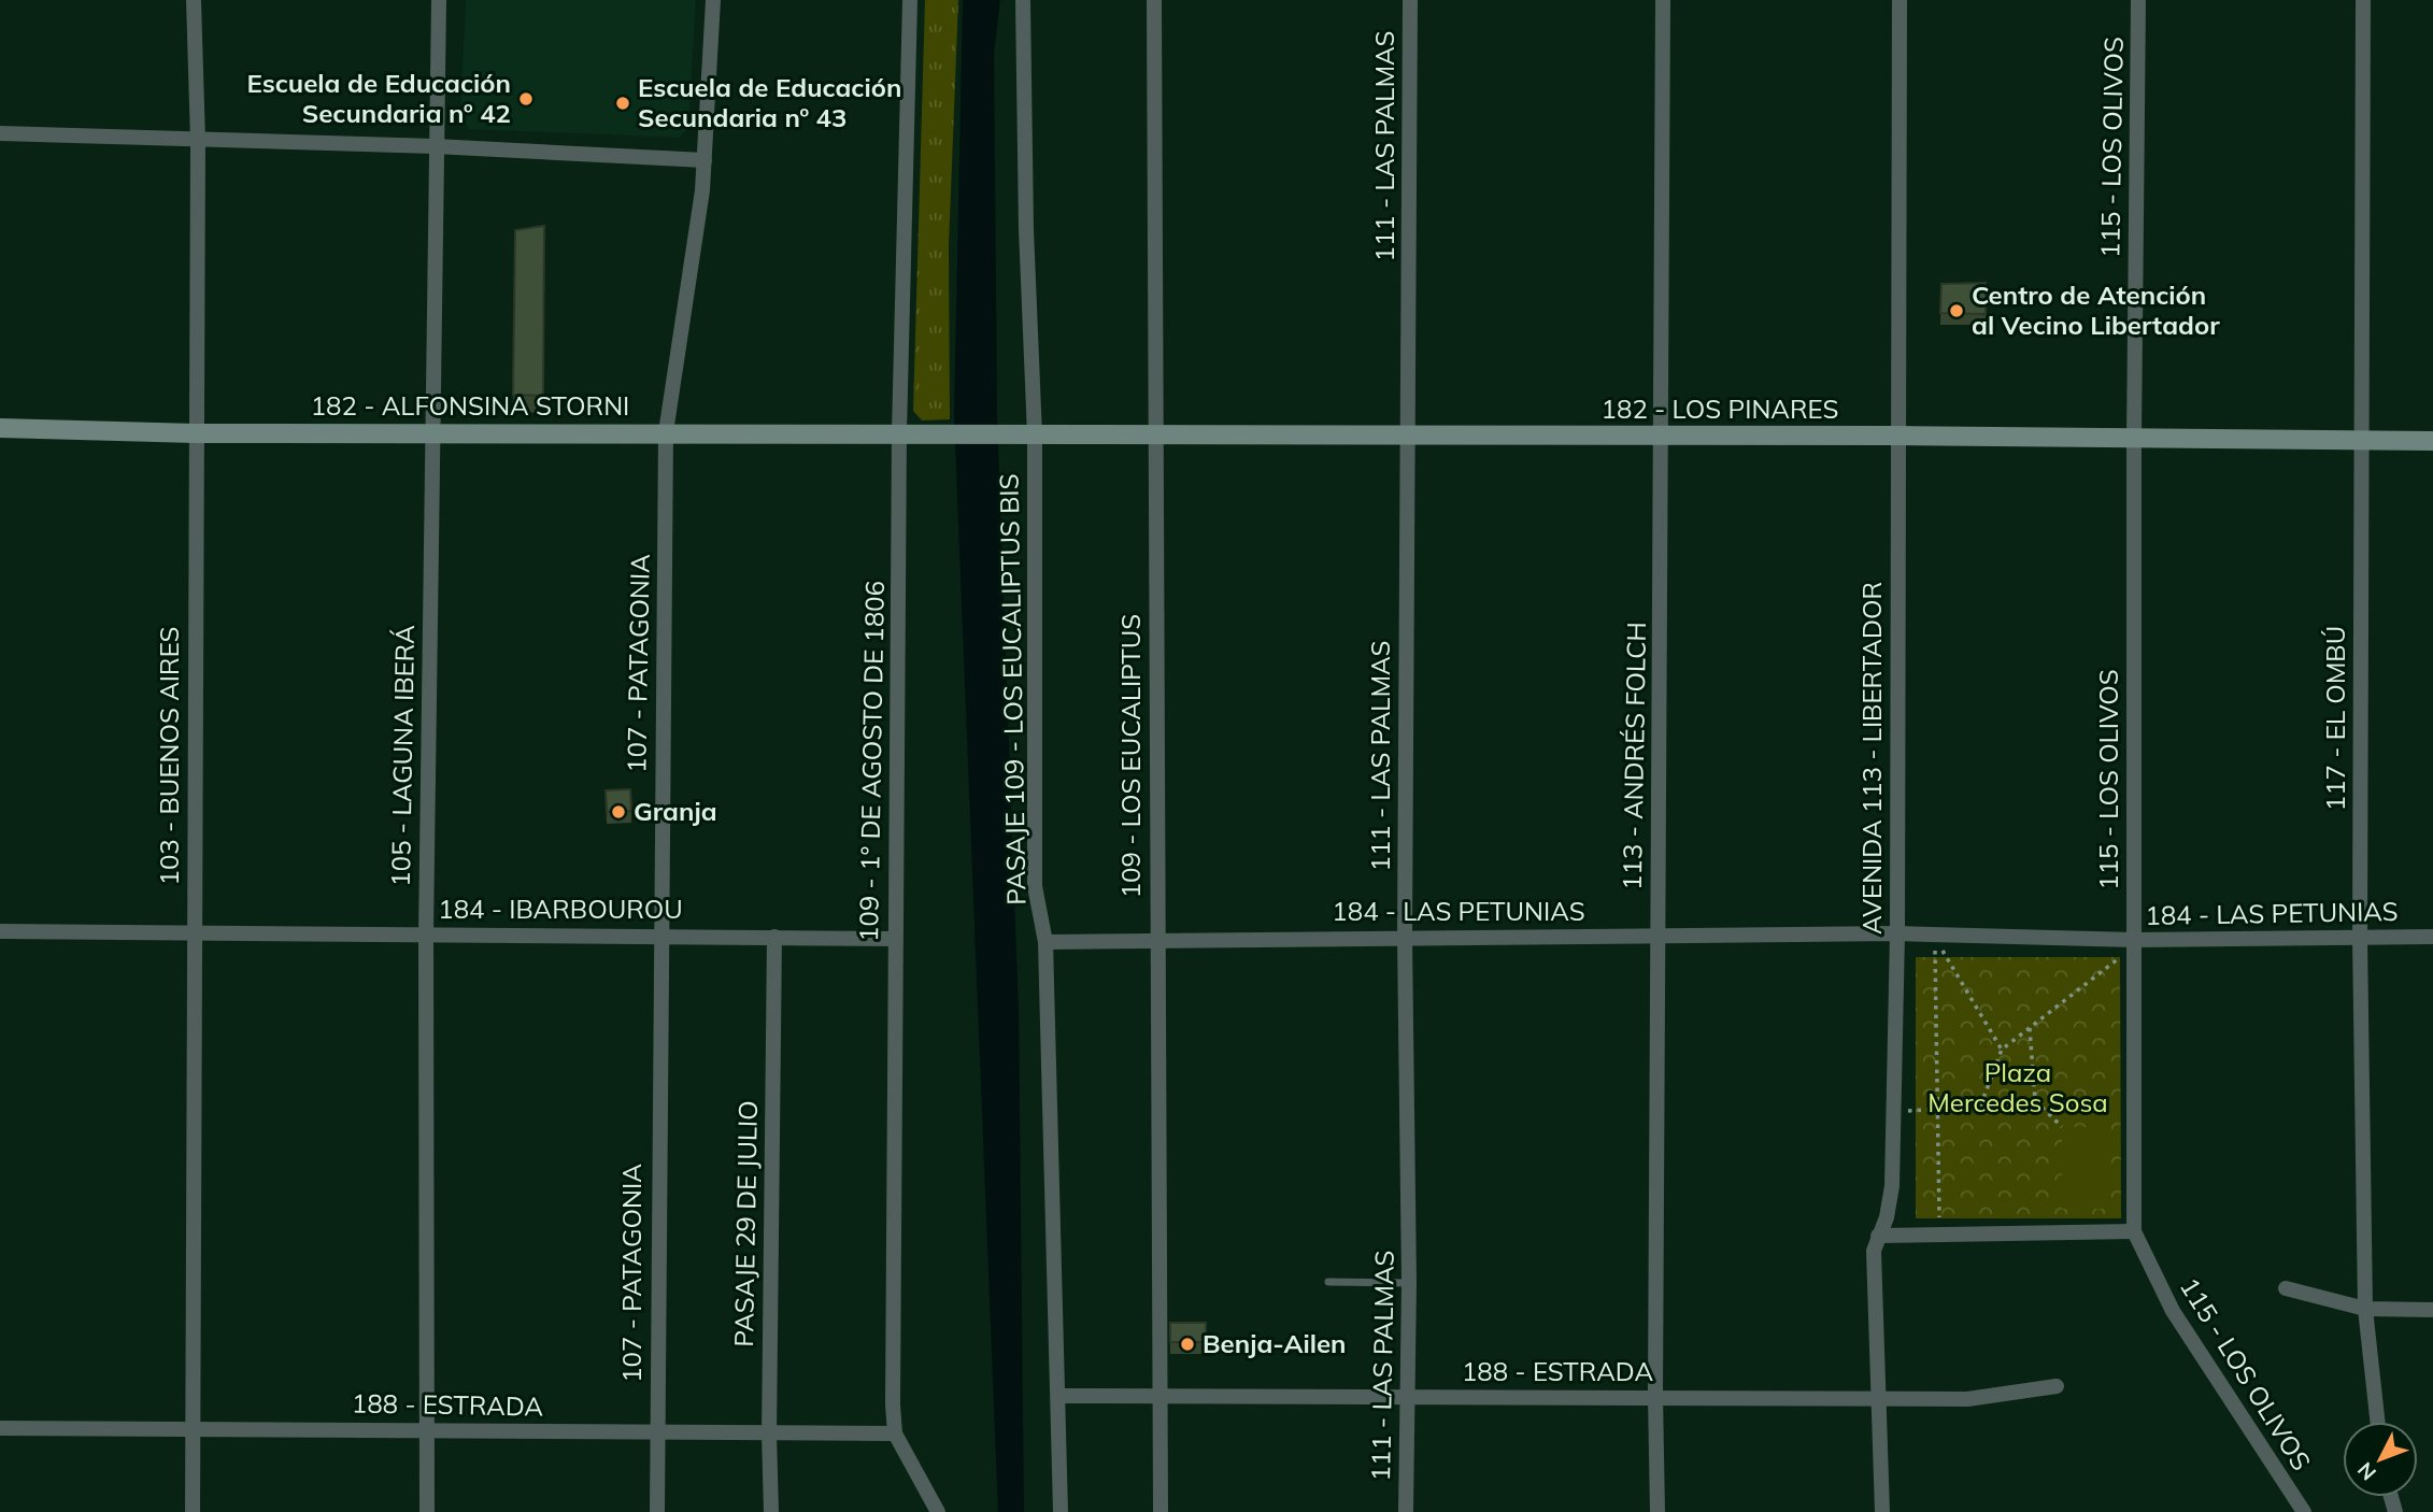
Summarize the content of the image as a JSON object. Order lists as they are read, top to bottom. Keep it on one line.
{"streets":{"street":["111 - LAS PALMAS","115 - LOS OLIVOS","182 - ALFONSINA STORNI","182 - LOS PINARES","107 - PATAGONIA","PASAJE 109 - LOS EUCALIPTUS BIS","117 - EL OMBÚ","103 - BUENOS AIRES","105 - LAGUNA IBERÁ","109 - LOS EUCALIPTUS","113 - ANDRÉS FOLCH","AVENIDA 113 - LIBERTADOR","109 - 1° DE AGOSTO DE 1806","184 - IBARBOUROU","184 - LAS PETUNIAS","PASAJE 29 DE JULIO","188 - ESTRADA"]},"crossings":[["111 - LAS PALMAS","182 - LOS PINARES"],["111 - LAS PALMAS","184 - LAS PETUNIAS"],["111 - LAS PALMAS","188 - ESTRADA"],["115 - LOS OLIVOS","182 - LOS PINARES"],["115 - LOS OLIVOS","184 - LAS PETUNIAS"],["182 - ALFONSINA STORNI","182 - LOS PINARES"],["182 - ALFONSINA STORNI","107 - PATAGONIA"],["182 - ALFONSINA STORNI","103 - BUENOS AIRES"],["182 - ALFONSINA STORNI","105 - LAGUNA IBERÁ"],["182 - ALFONSINA STORNI","109 - 1° DE AGOSTO DE 1806"],["182 - LOS PINARES","PASAJE 109 - LOS EUCALIPTUS BIS"],["182 - LOS PINARES","117 - EL OMBÚ"],["182 - LOS PINARES","109 - LOS EUCALIPTUS"],["182 - LOS PINARES","113 - ANDRÉS FOLCH"],["182 - LOS PINARES","AVENIDA 113 - LIBERTADOR"],["107 - PATAGONIA","184 - IBARBOUROU"],["107 - PATAGONIA","188 - ESTRADA"],["PASAJE 109 - LOS EUCALIPTUS BIS","184 - LAS PETUNIAS"],["PASAJE 109 - LOS EUCALIPTUS BIS","188 - ESTRADA"],["117 - EL OMBÚ","184 - LAS PETUNIAS"],["103 - BUENOS AIRES","184 - IBARBOUROU"],["103 - BUENOS AIRES","188 - ESTRADA"],["105 - LAGUNA IBERÁ","184 - IBARBOUROU"],["105 - LAGUNA IBERÁ","188 - ESTRADA"],["109 - LOS EUCALIPTUS","184 - LAS PETUNIAS"],["109 - LOS EUCALIPTUS","188 - ESTRADA"],["113 - ANDRÉS FOLCH","184 - LAS PETUNIAS"],["113 - ANDRÉS FOLCH","188 - ESTRADA"],["AVENIDA 113 - LIBERTADOR","184 - LAS PETUNIAS"],["AVENIDA 113 - LIBERTADOR","188 - ESTRADA"],["109 - 1° DE AGOSTO DE 1806","184 - IBARBOUROU"],["109 - 1° DE AGOSTO DE 1806","188 - ESTRADA"],["184 - IBARBOUROU","PASAJE 29 DE JULIO"],["PASAJE 29 DE JULIO","188 - ESTRADA"]],"parks":["Plaza Mercedes Sosa"],"places":["Escuela de Educación Secundaria nº 42","Escuela de Educación Secundaria nº 43","Centro de Atención al Vecino Libertador","Granja","Benja-Ailen"],"north":"bottom left"}
